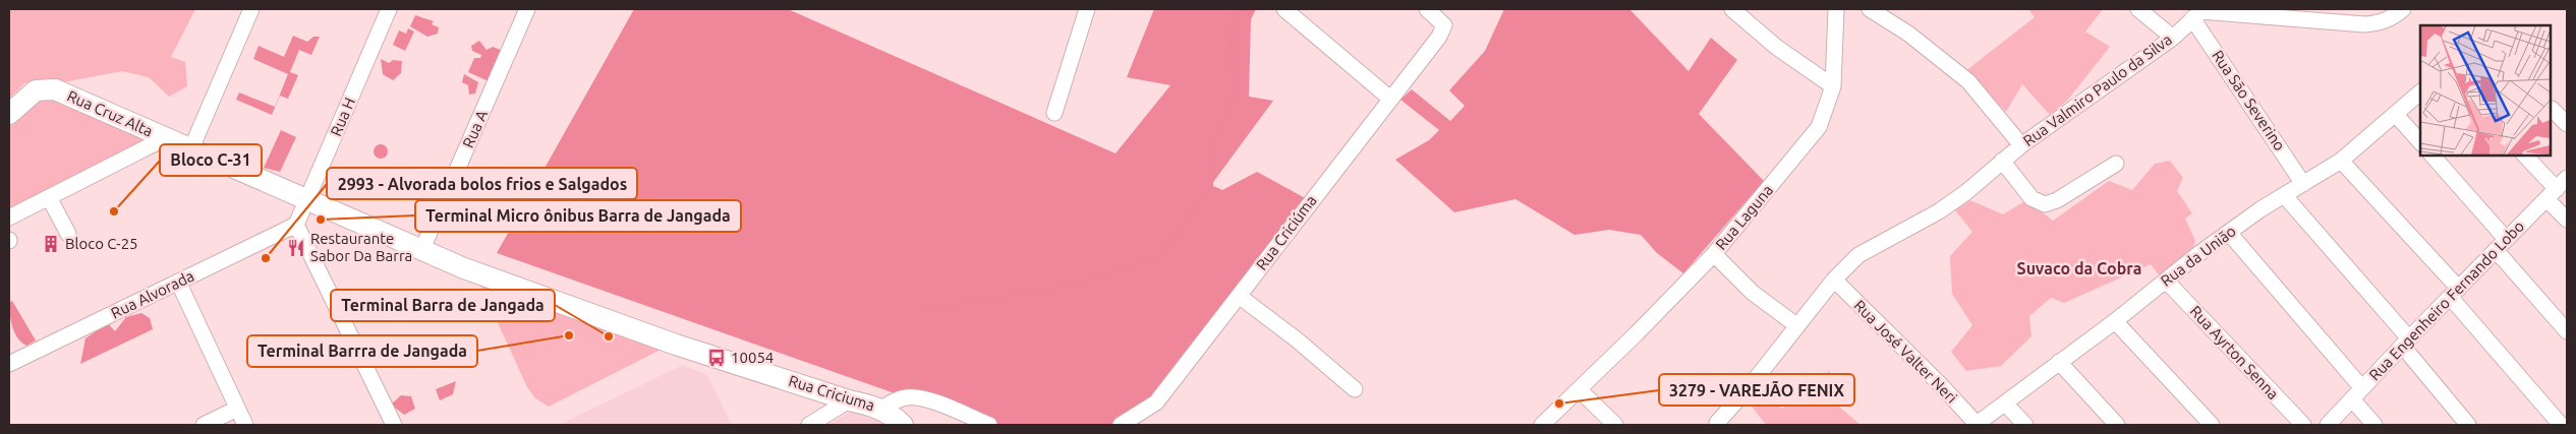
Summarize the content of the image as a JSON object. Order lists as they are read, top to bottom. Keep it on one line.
{"streets":{"main road":["Rua Cruz Alta","Rua Criciuma"],"street":["Rua Valmiro Paulo da Silva","Rua São Severino","Rua H","Rua A","Rua Laguna","Rua Criciúma","Rua da União","Rua Alvorada","Rua Engenheiro Fernando Lobo","Rua José Valter Neri","Rua Ayrton Senna"]},"crossings":[["Rua Valmiro Paulo da Silva","Rua São Severino"],["Rua Valmiro Paulo da Silva","Rua José Valter Neri"],["Rua São Severino","Rua da União"],["Rua Cruz Alta","Rua H"],["Rua Cruz Alta","Rua Criciuma"],["Rua H","Rua Alvorada"],["Rua A","Rua Criciuma"],["Rua da União","Rua José Valter Neri"],["Rua da União","Rua Ayrton Senna"]],"districts":["Suvaco da Cobra"],"places":{"other":["Bloco C-31","Terminal Micro ônibus Barra de Jangada","2993 - Alvorada bolos frios e Salgados","Terminal Barrra de Jangada","Terminal Barra de Jangada","3279 - VAREJÃO FENIX"],"building":["Bloco C-25"],"restaurant":["Restaurante Sabor Da Barra"],"bus stop":["10054"]}}
